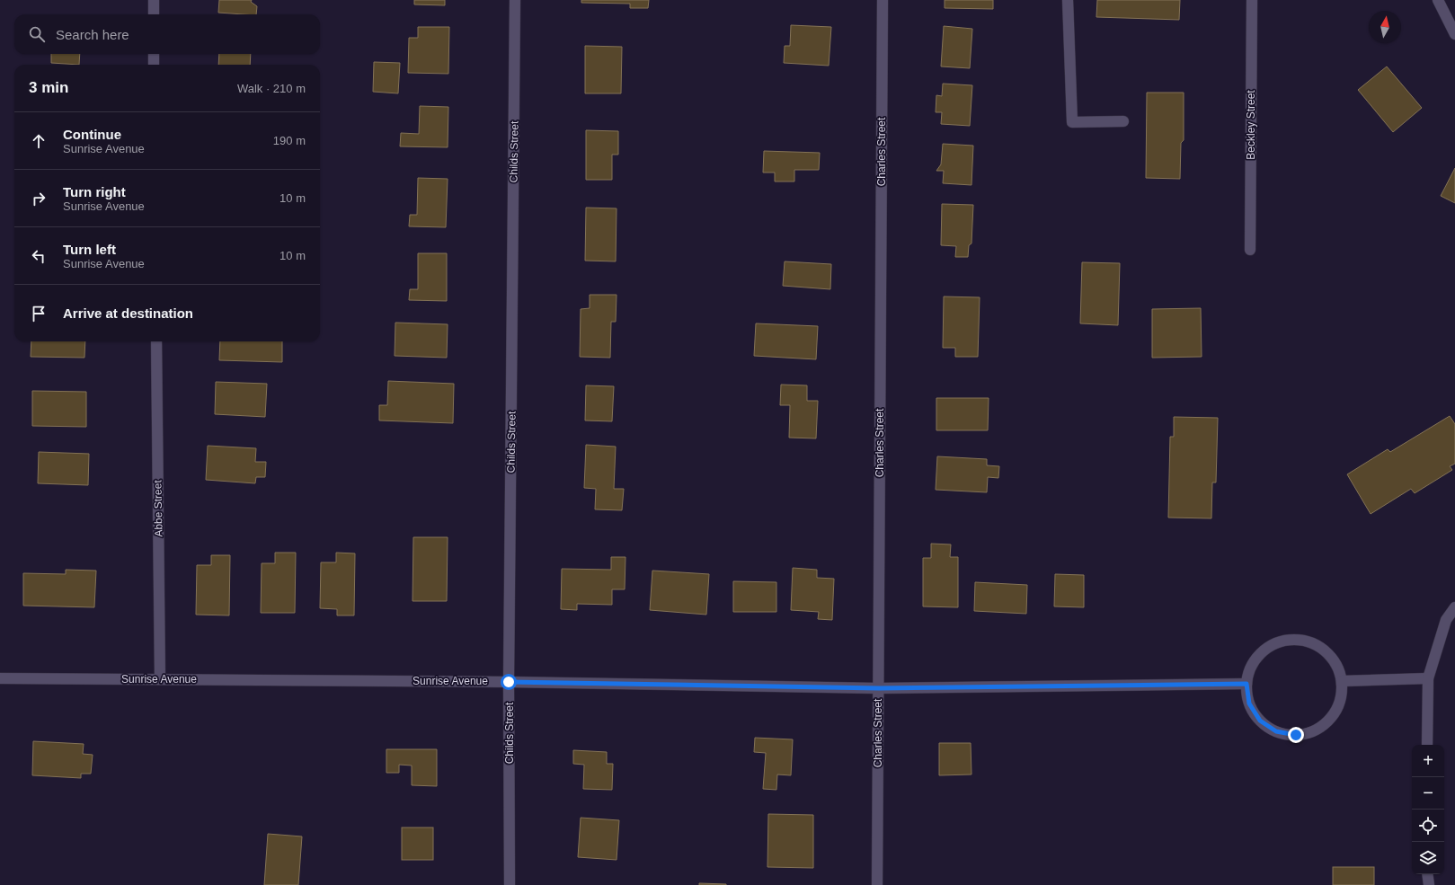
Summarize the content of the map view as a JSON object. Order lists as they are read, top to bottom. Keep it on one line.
{"streets":{"street":["Beckley Street","Childs Street","Charles Street","Abbe Street","Sunrise Avenue"]},"crossings":[["Childs Street","Sunrise Avenue"],["Charles Street","Sunrise Avenue"],["Abbe Street","Sunrise Avenue"]],"north":"top","page":{"search":"Search here","heading":["3 min","Walk · 210 m"],"list":[["Continue","Sunrise Avenue","190 m"],["Turn right","Sunrise Avenue","10 m"],["Turn left","Sunrise Avenue","10 m"],"Arrive at destination"],"map_buttons":["+","−"]}}
